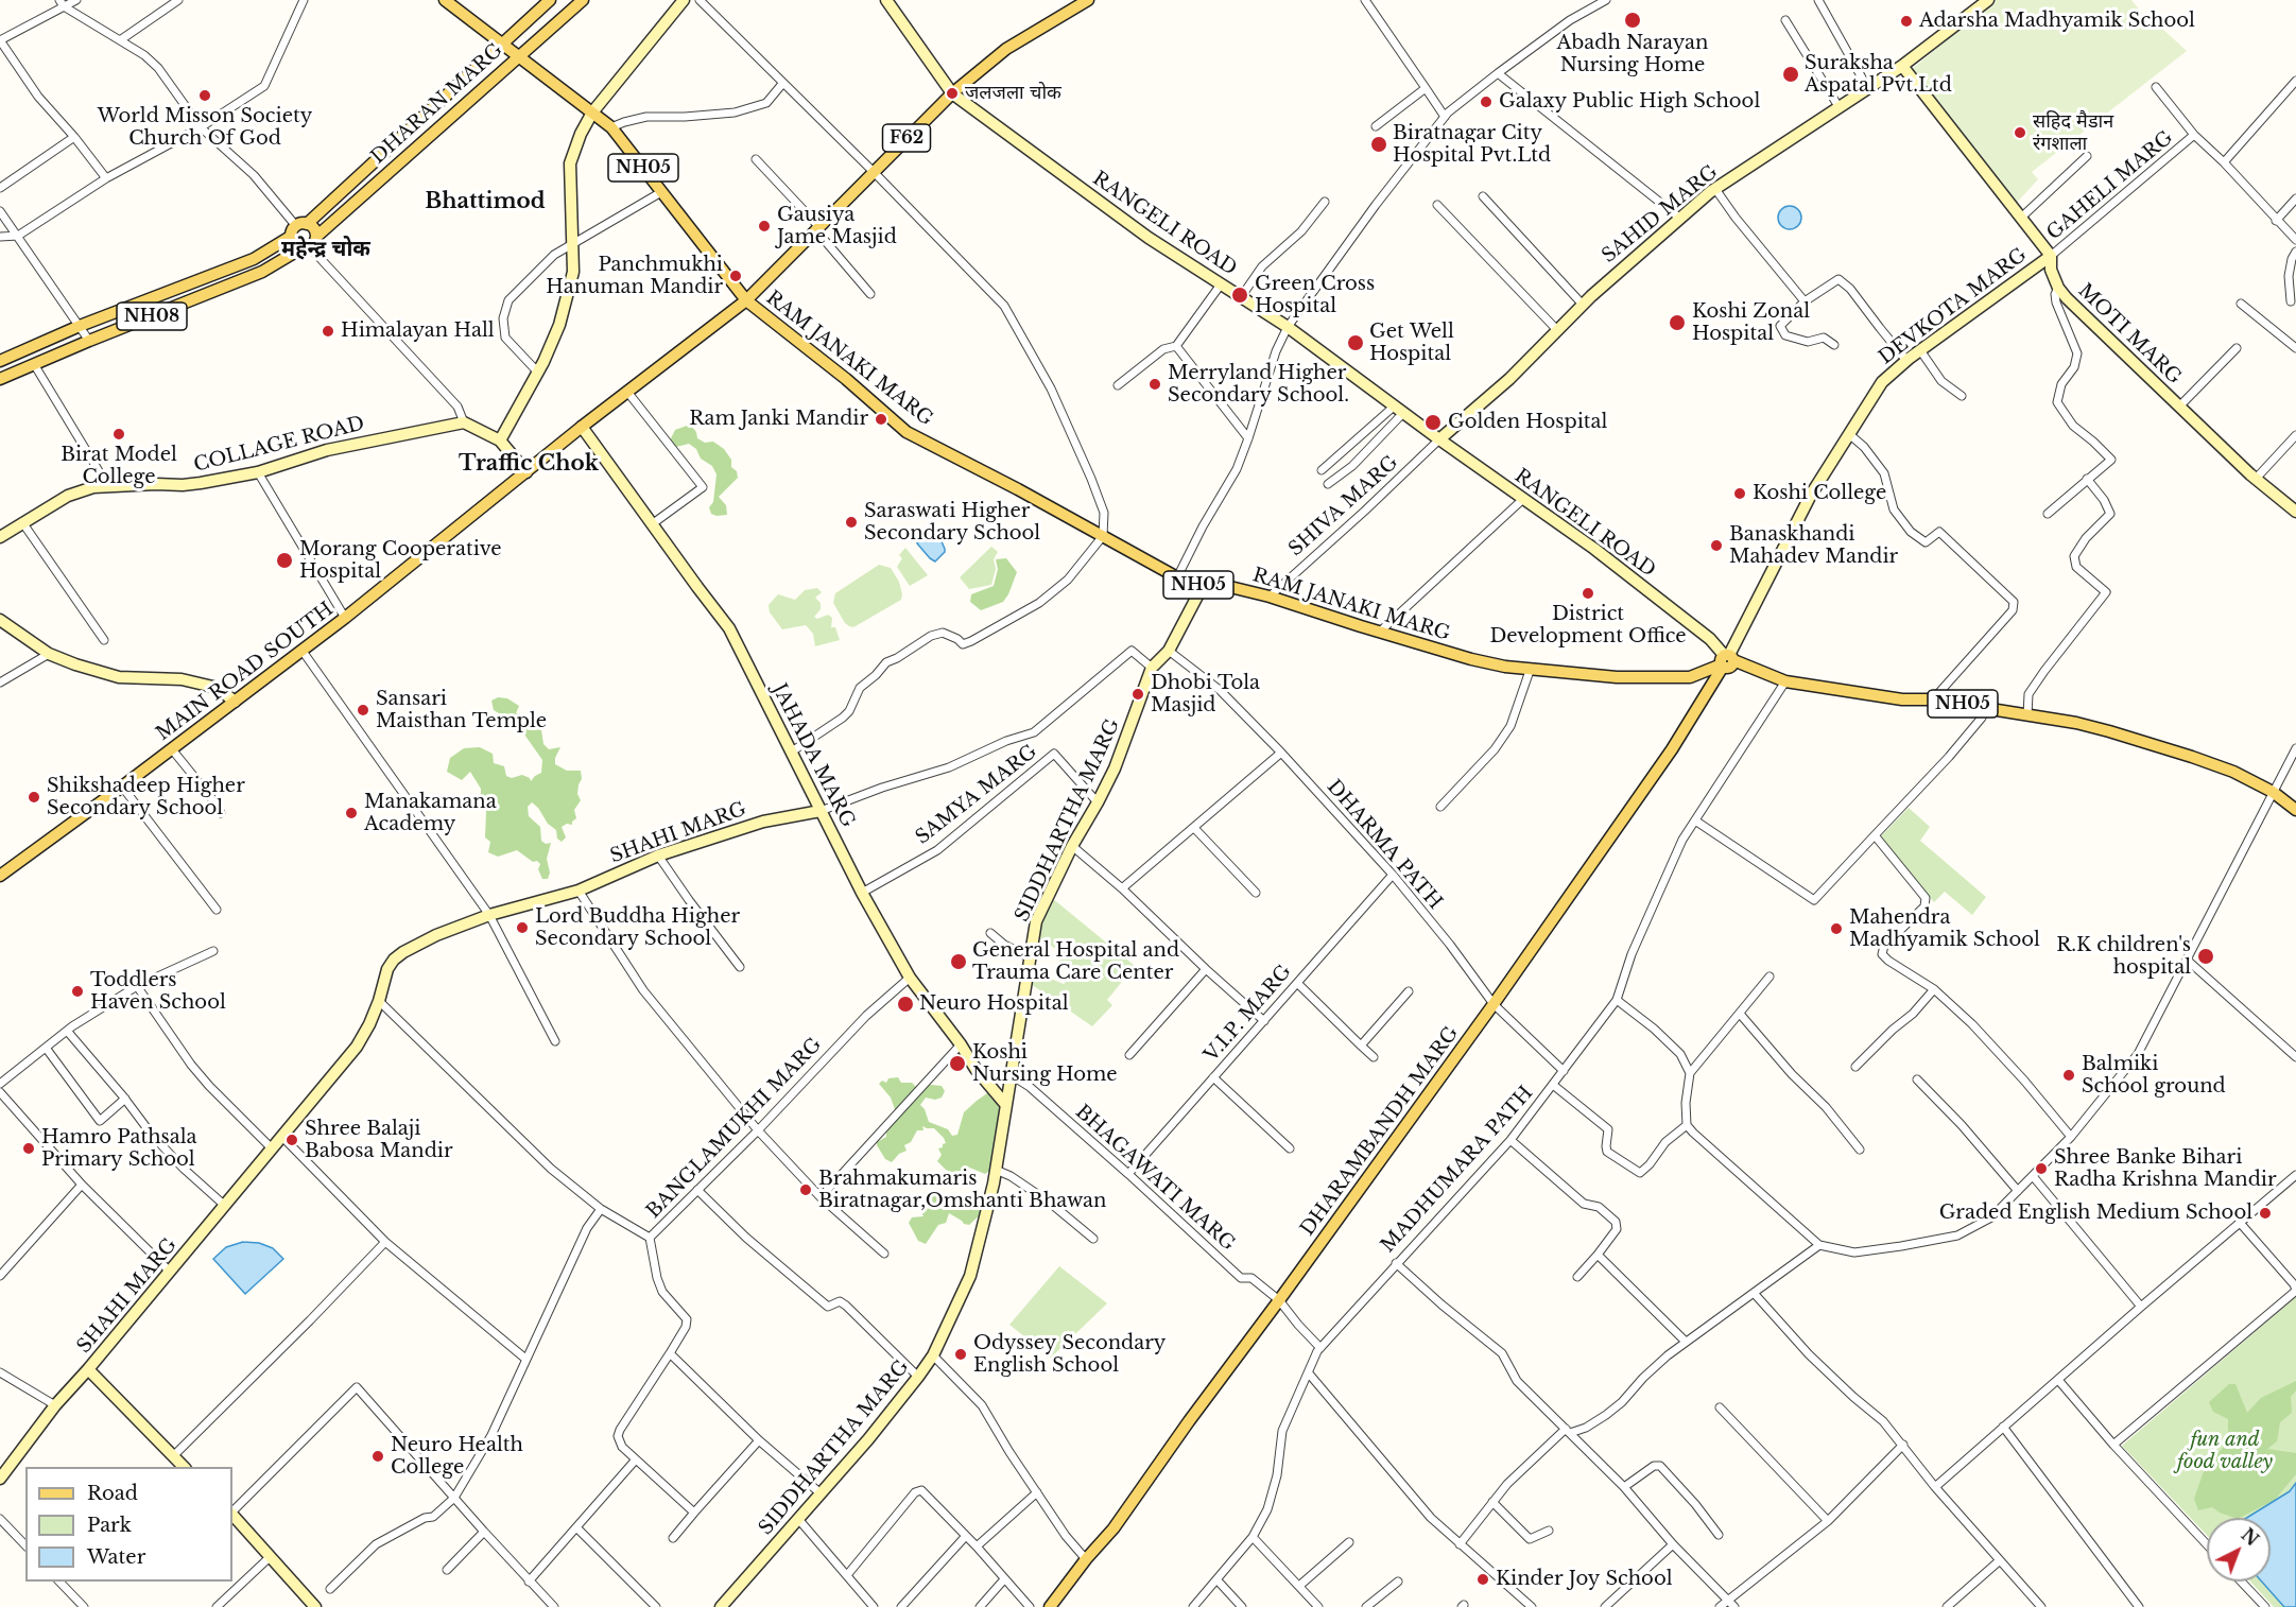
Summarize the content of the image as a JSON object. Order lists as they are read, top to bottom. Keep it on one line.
{"streets":{"main road":["DHARAN MARG","F62","NH05","NH08","RAM JANAKI MARG","MAIN ROAD SOUTH","DHARAMBANDH MARG"],"street":["GAHELI MARG","SAHID MARG","RANGELI ROAD","DEVKOTA MARG","MOTI MARG","COLLAGE ROAD","SHIVA MARG","JAHADA MARG","SAMYA MARG","SIDDHARTHA MARG","SHAHI MARG","DHARMA PATH","V.I.P. MARG","BANGLAMUKHI MARG","MADHUMARA PATH","BHAGAWATI MARG"]},"crossings":[["DHARAN MARG","NH05"],["DHARAN MARG","NH08"],["F62","NH05"],["F62","RANGELI ROAD"],["F62","RAM JANAKI MARG"],["F62","MAIN ROAD SOUTH"],["NH05","RANGELI ROAD"],["NH05","DEVKOTA MARG"],["NH05","RAM JANAKI MARG"],["NH05","MAIN ROAD SOUTH"],["NH05","DHARAMBANDH MARG"],["NH05","MADHUMARA PATH"],["GAHELI MARG","DEVKOTA MARG"],["GAHELI MARG","MOTI MARG"],["SAHID MARG","RANGELI ROAD"],["SAHID MARG","MOTI MARG"],["SAHID MARG","SHIVA MARG"],["RANGELI ROAD","DEVKOTA MARG"],["RANGELI ROAD","RAM JANAKI MARG"],["RANGELI ROAD","SHIVA MARG"],["RANGELI ROAD","DHARAMBANDH MARG"],["DEVKOTA MARG","MOTI MARG"],["DEVKOTA MARG","RAM JANAKI MARG"],["DEVKOTA MARG","DHARAMBANDH MARG"],["RAM JANAKI MARG","SHIVA MARG"],["RAM JANAKI MARG","MAIN ROAD SOUTH"],["RAM JANAKI MARG","SIDDHARTHA MARG"],["RAM JANAKI MARG","DHARAMBANDH MARG"],["MAIN ROAD SOUTH","JAHADA MARG"],["JAHADA MARG","SAMYA MARG"],["JAHADA MARG","SIDDHARTHA MARG"],["JAHADA MARG","SHAHI MARG"],["JAHADA MARG","BANGLAMUKHI MARG"],["SAMYA MARG","SIDDHARTHA MARG"],["SIDDHARTHA MARG","SHAHI MARG"],["SIDDHARTHA MARG","DHARMA PATH"],["SIDDHARTHA MARG","BHAGAWATI MARG"],["SHAHI MARG","BANGLAMUKHI MARG"],["DHARMA PATH","V.I.P. MARG"],["DHARMA PATH","DHARAMBANDH MARG"],["DHARMA PATH","MADHUMARA PATH"],["V.I.P. MARG","BHAGAWATI MARG"],["DHARAMBANDH MARG","BHAGAWATI MARG"],["MADHUMARA PATH","BHAGAWATI MARG"]],"districts":["Bhattimod","महेन्द्र चोक","Traffic Chok"],"parks":["fun and food valley"],"places":["Abadh Narayan Nursing Home","Adarsha Madhyamik School","Suraksha Aspatal Pvt.Ltd","जलजला चोक","World Misson Society Church Of God","Galaxy Public High School","सहिद मैडान रंगशाला","Biratnagar City Hospital Pvt.Ltd","Gausiya Jame Masjid","Panchmukhi Hanuman Mandir","Green Cross Hospital","Koshi Zonal Hospital","Himalayan Hall","Get Well Hospital","Merryland Higher Secondary School.","Ram Janki Mandir","Golden Hospital","Birat Model College","Koshi College","Saraswati Higher Secondary School","Banaskhandi Mahadev Mandir","Morang Cooperative Hospital","District Development Office","Dhobi Tola Masjid","Sansari Maisthan Temple","Shikshadeep Higher Secondary School","Manakamana Academy","Lord Buddha Higher Secondary School","Mahendra Madhyamik School","R.K children's hospital","General Hospital and Trauma Care Center","Toddlers Haven School","Neuro Hospital","Koshi Nursing Home","Balmiki School ground","Shree Balaji Babosa Mandir","Hamro Pathsala Primary School","Shree Banke Bihari Radha Krishna Mandir","Brahmakumaris Biratnagar,Omshanti Bhawan","Graded English Medium School","Odyssey Secondary English School","Neuro Health College","Kinder Joy School"],"legend":["Road","Park","Water"],"north":"top right"}
